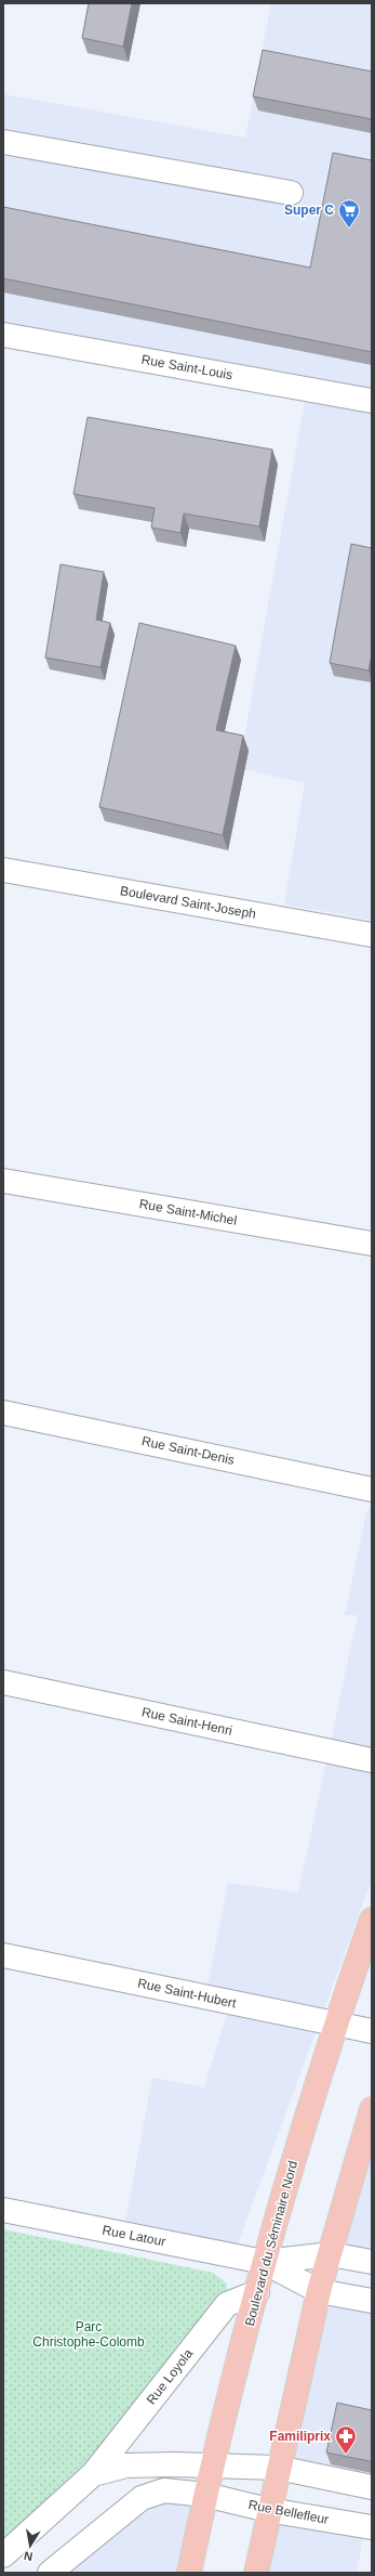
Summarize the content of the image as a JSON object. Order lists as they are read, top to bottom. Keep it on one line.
{"streets":{"main road":["Boulevard du Séminaire Nord"],"street":["Rue Saint-Louis","Boulevard Saint-Joseph","Rue Saint-Michel","Rue Saint-Denis","Rue Saint-Henri","Rue Saint-Hubert","Rue Latour","Rue Loyola","Rue Bellefleur"]},"crossings":[["Rue Saint-Hubert","Boulevard du Séminaire Nord"],["Rue Latour","Boulevard du Séminaire Nord"],["Boulevard du Séminaire Nord","Rue Loyola"],["Boulevard du Séminaire Nord","Rue Bellefleur"]],"parks":["Parc Christophe-Colomb"],"places":{"supermarket":["Super C"],"pharmacy":["Familiprix"]},"north":"bottom"}
